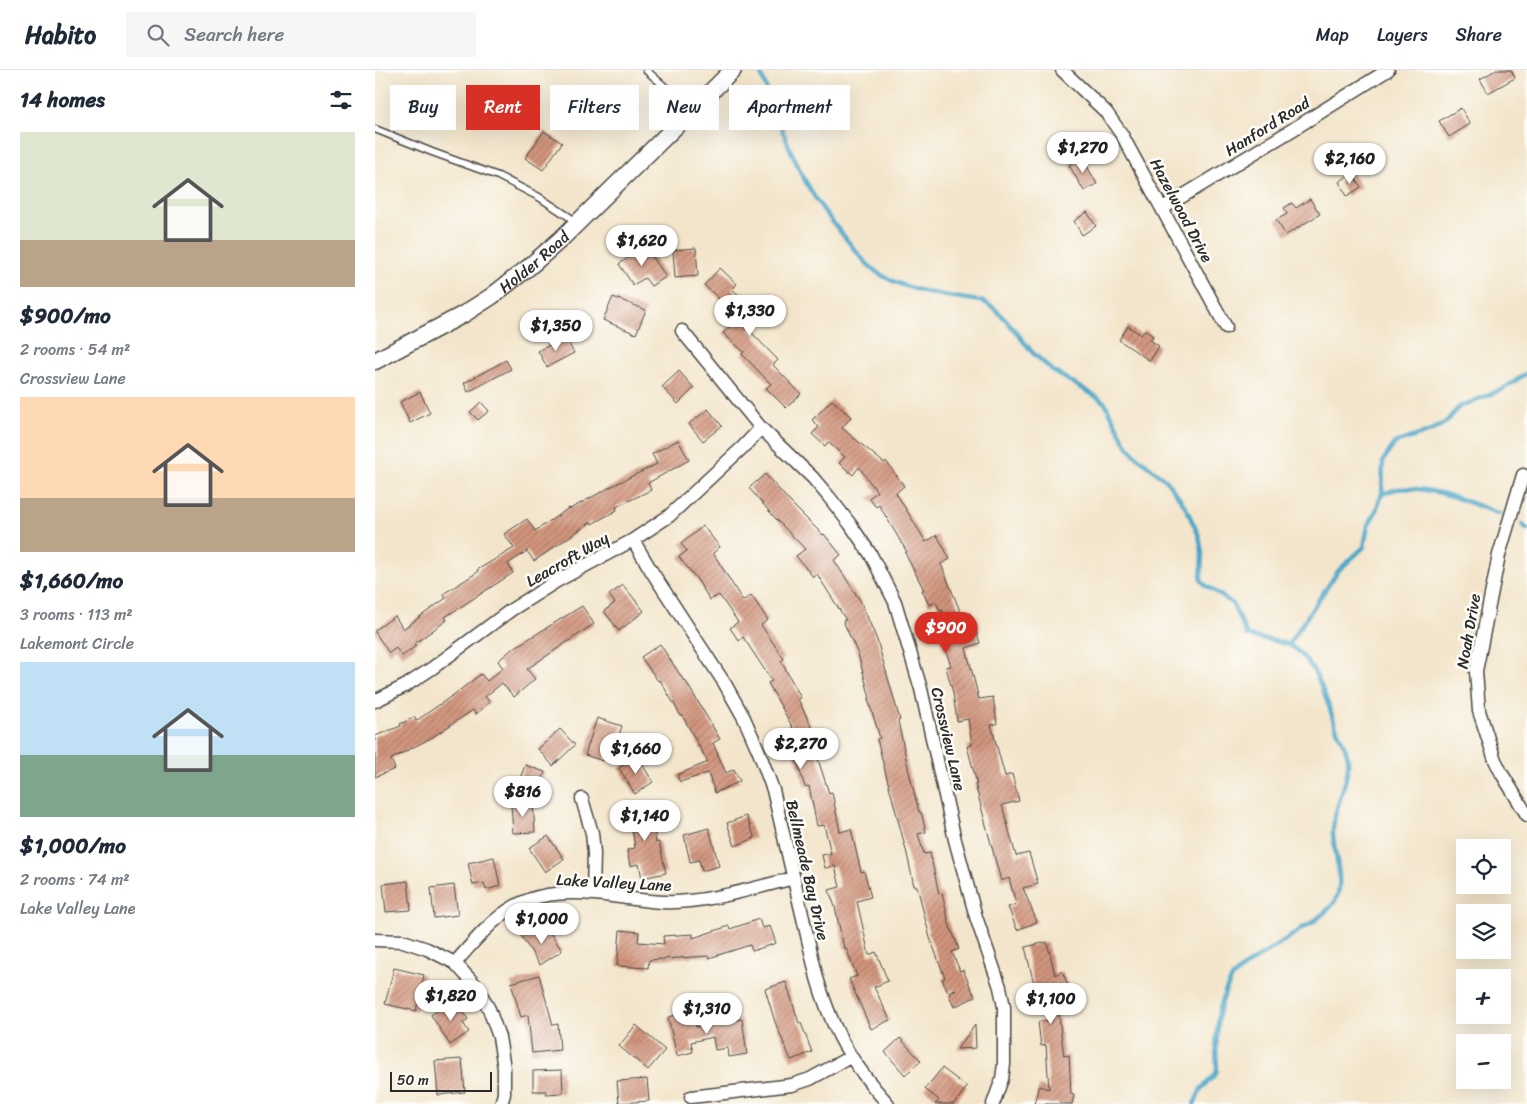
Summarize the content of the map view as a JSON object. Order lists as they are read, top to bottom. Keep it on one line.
{"streets":{"street":["Hanford Road","Hazelwood Drive","Holder Road","Leacroft Way","Noah Drive","Crossview Lane","Bellmeade Bay Drive","Lake Valley Lane"]},"crossings":[["Hanford Road","Hazelwood Drive"],["Leacroft Way","Crossview Lane"],["Leacroft Way","Bellmeade Bay Drive"],["Bellmeade Bay Drive","Lake Valley Lane"]],"scale_bar":"50 m","page":{"header":"Habito","search":"Search here","nav":["Map","Layers","Share"],"heading":"14 homes","chip":["Buy","Rent","Filters","New","Apartment"],"list":[{"name":"$900/mo","note":"2 rooms · 54 m² · Crossview Lane"},{"name":"$1,660/mo","note":"3 rooms · 113 m² · Lakemont Circle"},{"name":"$1,000/mo","note":"2 rooms · 74 m² · Lake Valley Lane"}],"price":["$1,270","$2,160","$1,620","$1,330","$1,350","$900","$2,270","$1,660","$816","$1,140","$1,000","$1,820","$1,100","$1,310"],"map_buttons":["+","−"],"scale":"50 m"}}
